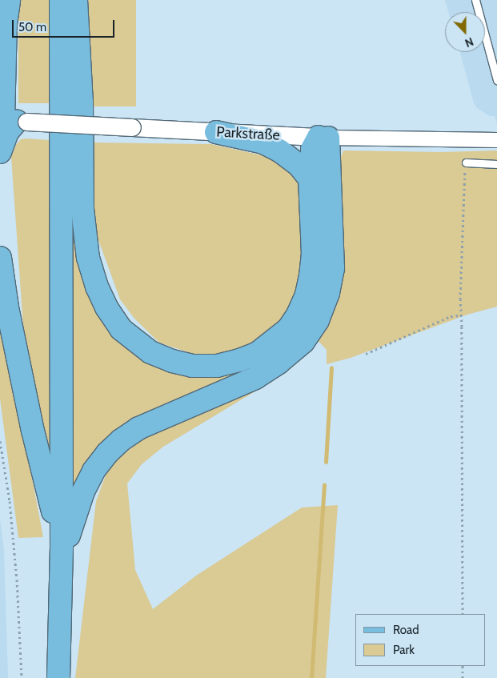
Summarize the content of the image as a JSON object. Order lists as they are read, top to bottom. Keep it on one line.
{"streets":{"street":["Parkstraße"]},"legend":["Road","Park"],"scale_bar":"50 m","north":"bottom"}
